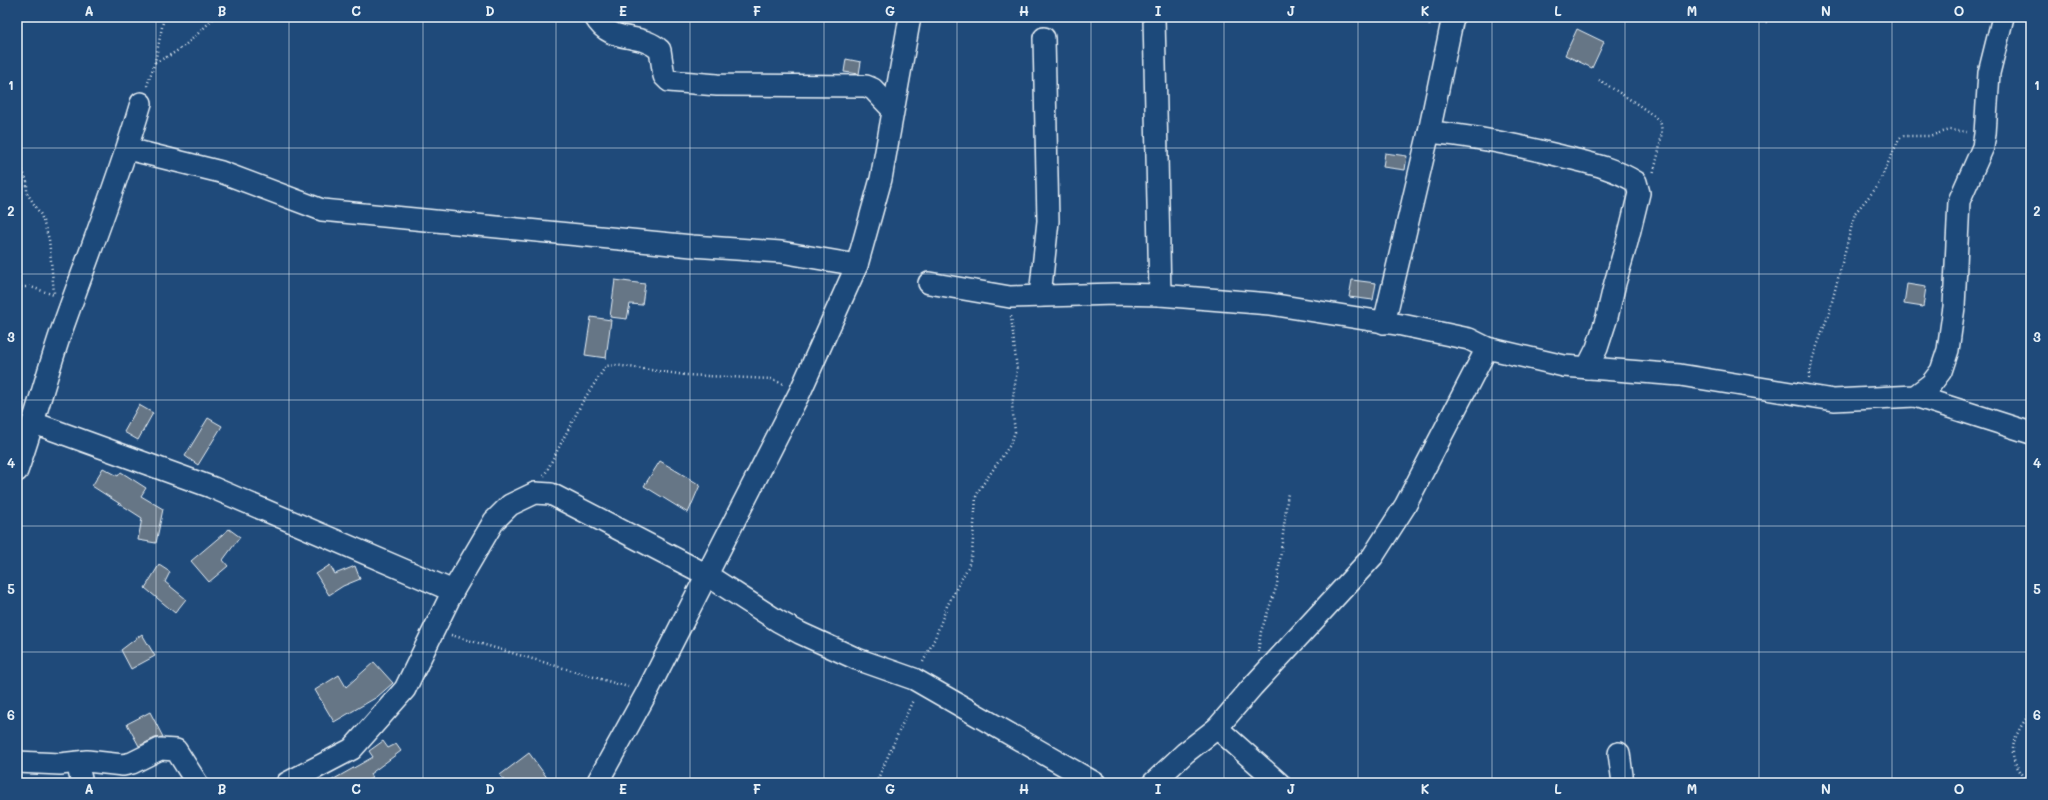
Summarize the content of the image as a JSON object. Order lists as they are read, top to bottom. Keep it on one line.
{"grid":{"columns":["A","B","C","D","E","F","G","H","I","J","K","L","M","N","O"],"rows":["1","2","3","4","5","6"]}}
